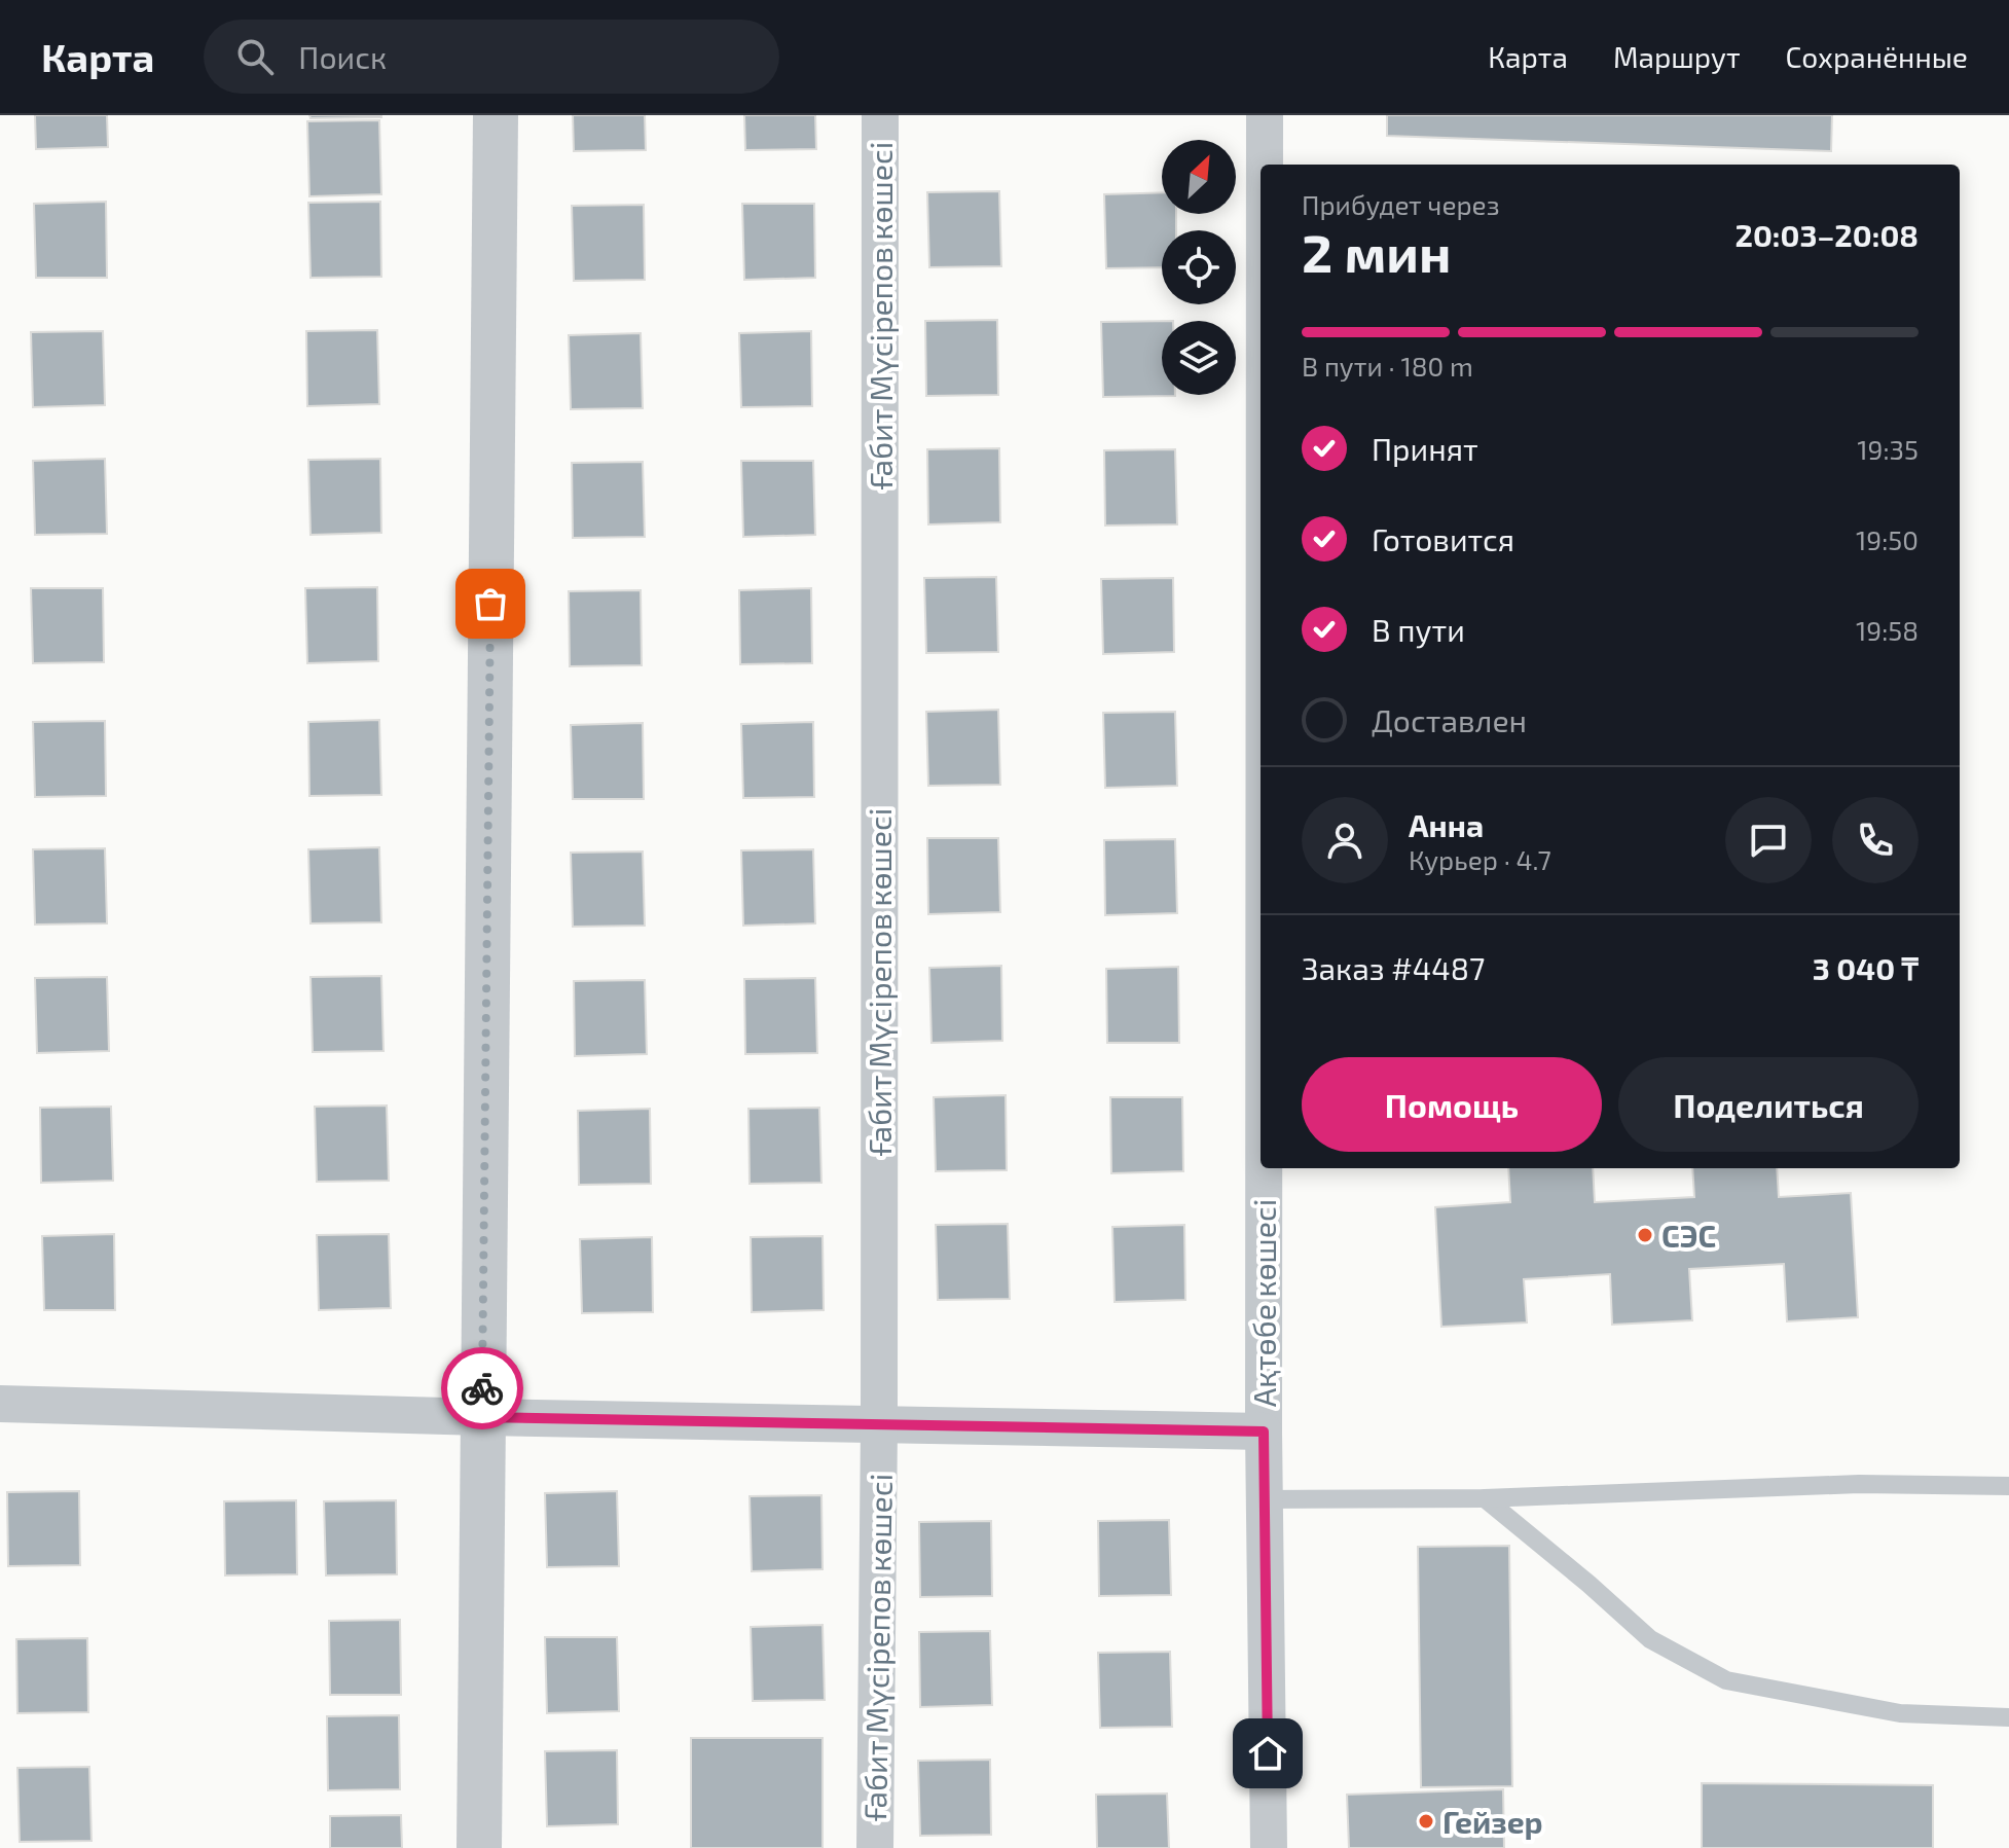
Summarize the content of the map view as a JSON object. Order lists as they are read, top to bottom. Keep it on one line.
{"streets":{"street":["Ғабит Мүсірепов көшесі","Ақтөбе көшесі"]},"places":["СЭС","Гейзер"],"north":"top right","page":{"header":"Карта","search":"Поиск","nav":["Карта","Маршрут","Сохранённые"],"heading":["2 мин","Прибудет через","20:03–20:08"],"panel":["Анна","Курьер · 4.7","Заказ #4487","3 040 ₸"],"bar":"В пути · 180 m","list":[["Принят","19:35"],["Готовится","19:50"],["В пути","19:58"],"Доставлен"],"buttons":["Помощь","Поделиться"]}}
